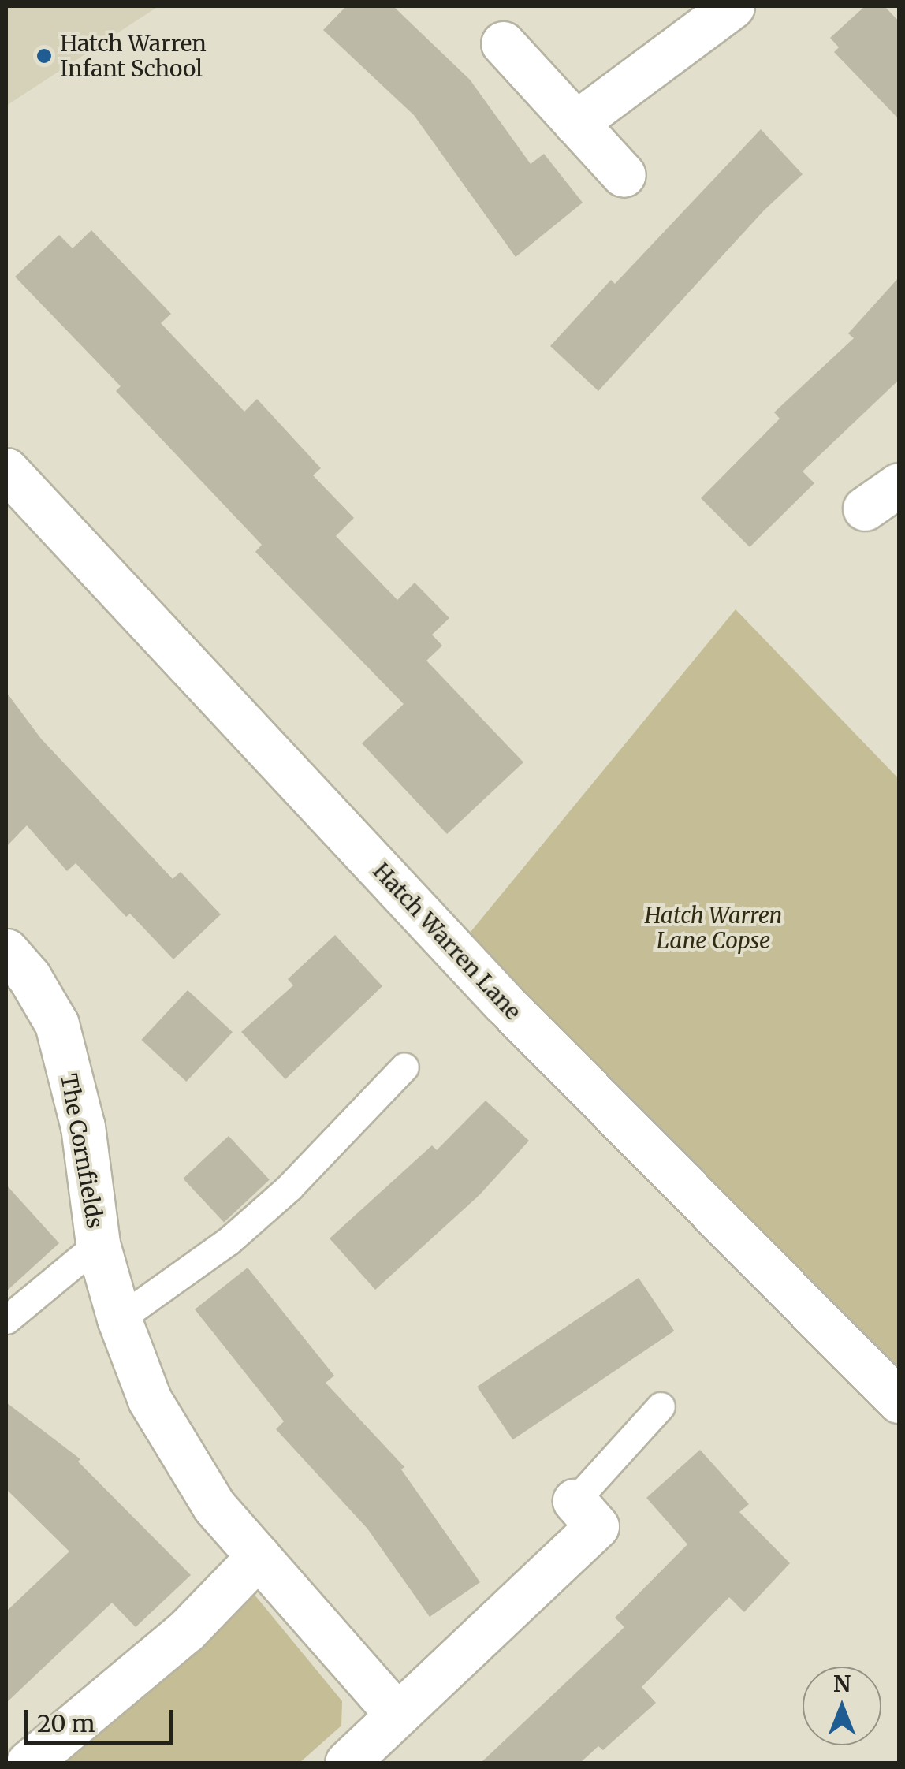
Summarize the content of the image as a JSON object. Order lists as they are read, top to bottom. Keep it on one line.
{"streets":{"street":["Hatch Warren Lane","The Cornfields"]},"parks":["Hatch Warren Lane Copse"],"places":["Hatch Warren Infant School"],"scale_bar":"20 m","north":"top"}
